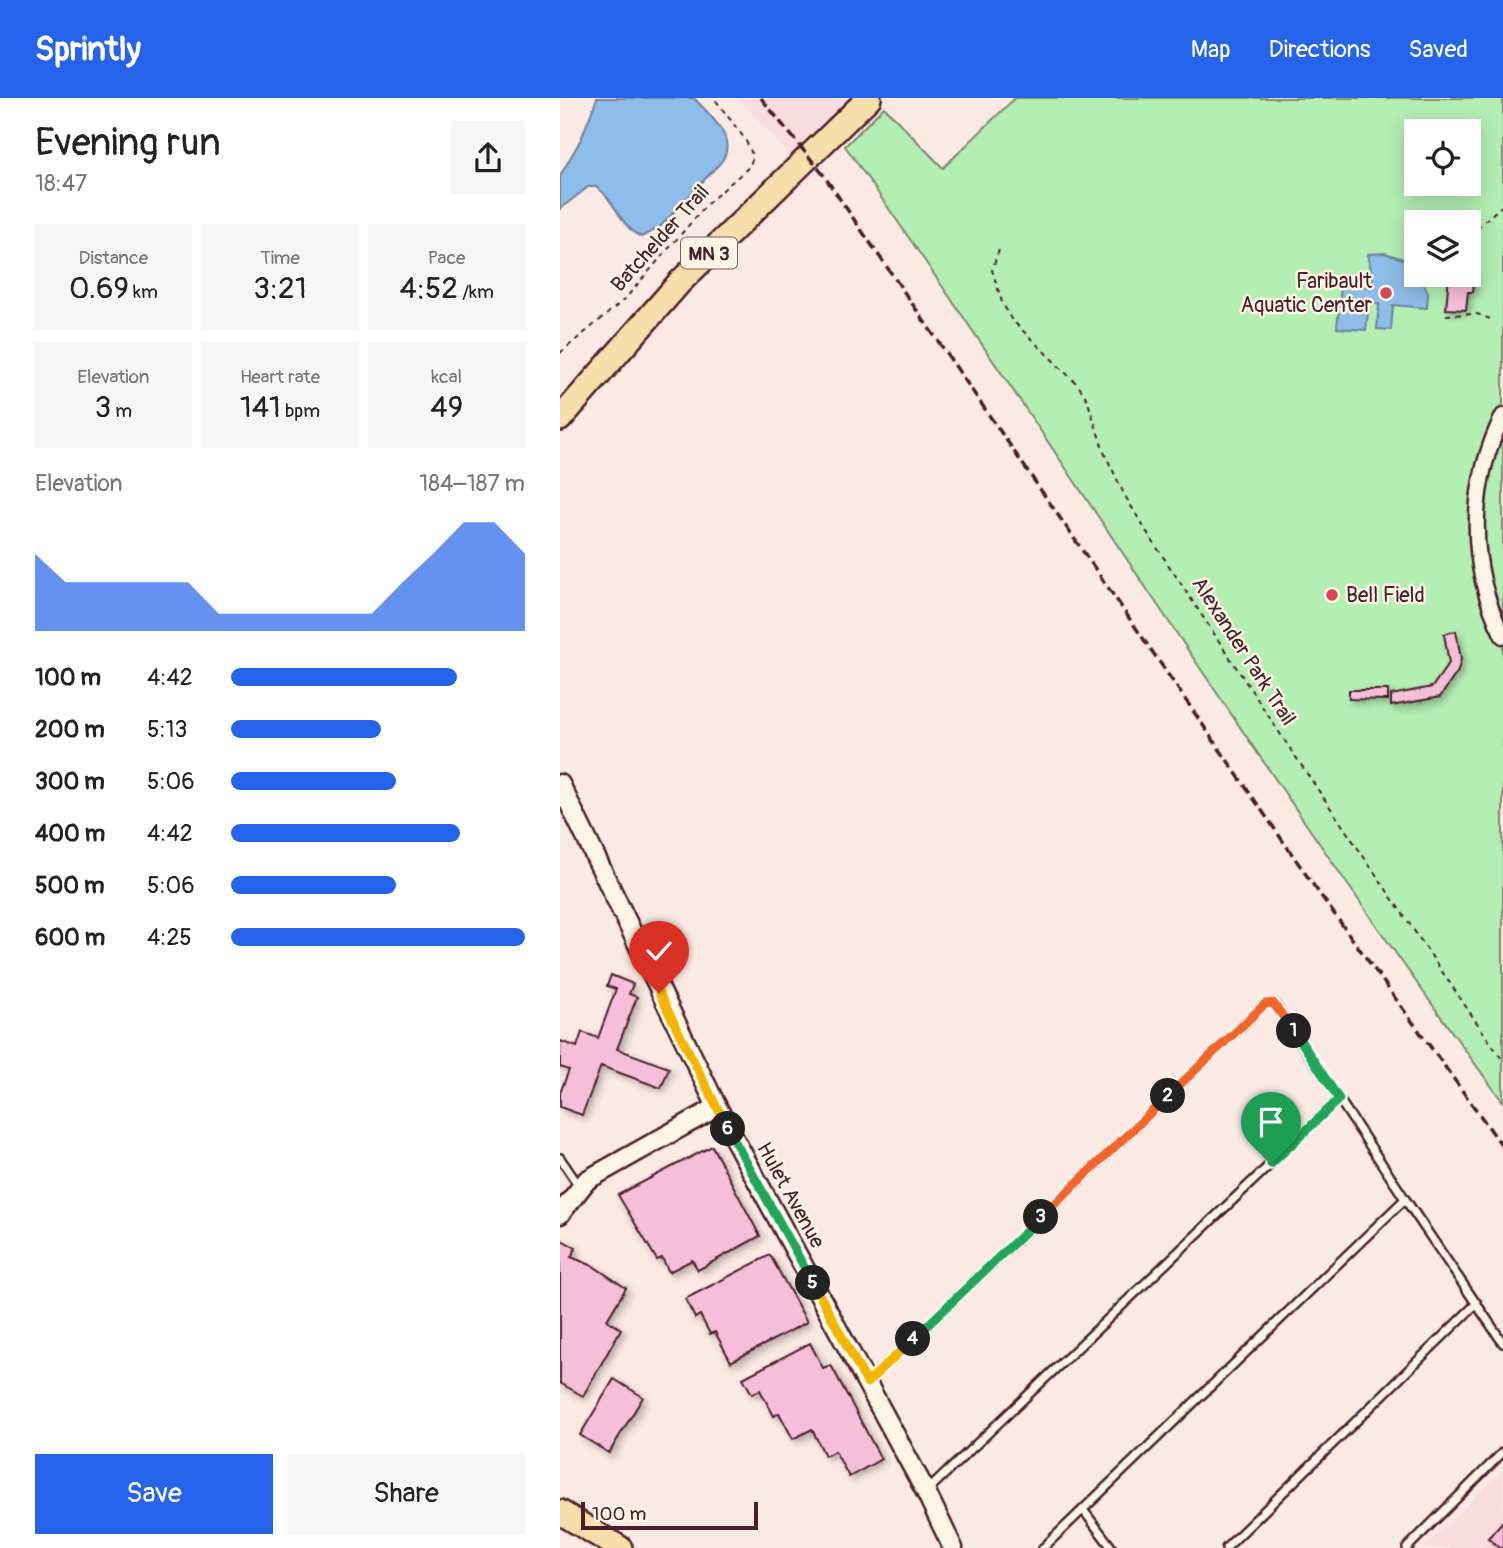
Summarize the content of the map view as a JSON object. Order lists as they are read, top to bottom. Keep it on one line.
{"streets":{"highway":["MN 3"],"street":["Hulet Avenue"],"path":["Batchelder Trail","Alexander Park Trail"]},"places":["Faribault Aquatic Center","Bell Field"],"scale_bar":"100 m","page":{"header":"Sprintly","nav":["Map","Directions","Saved"],"heading":["Evening run","18:47"],"stats":[["Distance","0.69 km"],["Time","3:21"],["Pace","4:52 /km"],["Elevation","3 m"],["Heart rate","141 bpm"],["kcal","49"]],"chart":["Elevation","184–187 m"],"list":[{"name":"100 m","note":"4:42"},{"name":"200 m","note":"5:13"},{"name":"300 m","note":"5:06"},{"name":"400 m","note":"4:42"},{"name":"500 m","note":"5:06"},{"name":"600 m","note":"4:25"}],"pins":["1","2","6","3","5","4"],"buttons":["Save","Share"],"scale":"100 m"}}
